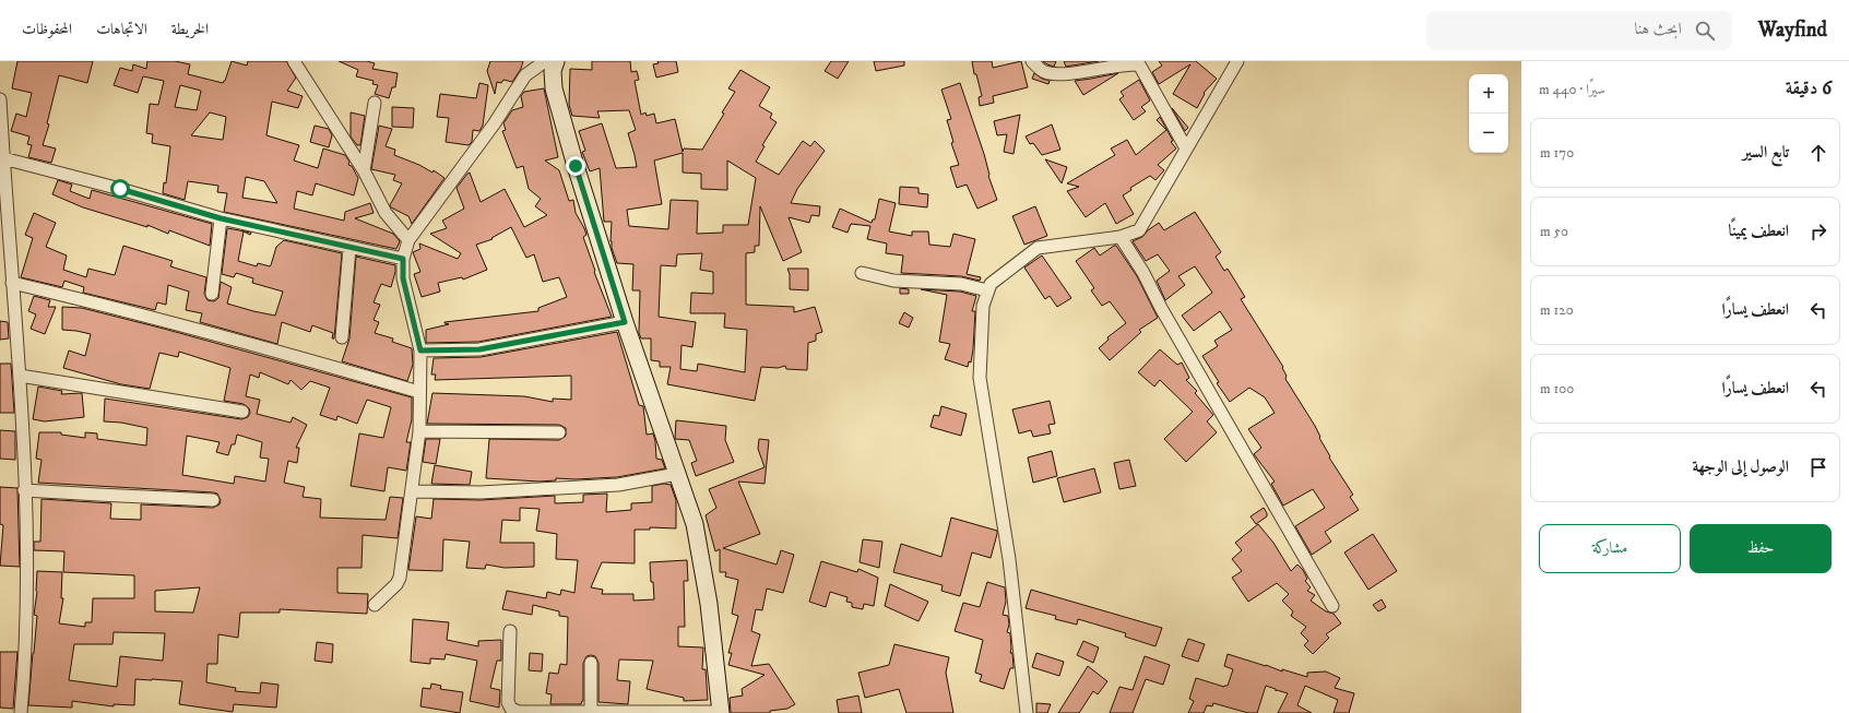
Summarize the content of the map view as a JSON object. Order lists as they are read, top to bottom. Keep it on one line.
{"page":{"header":"Wayfind","search":"ابحث هنا","nav":["الخريطة","الاتجاهات","المحفوظات"],"heading":["6 دقيقة","سيرًا · 440 m"],"map_buttons":["+","−"],"list":[["تابع السير","170 m"],["انعطف يمينًا","50 m"],["انعطف يسارًا","120 m"],["انعطف يسارًا","100 m"],"الوصول إلى الوجهة"],"buttons":["حفظ","مشاركة"]}}
